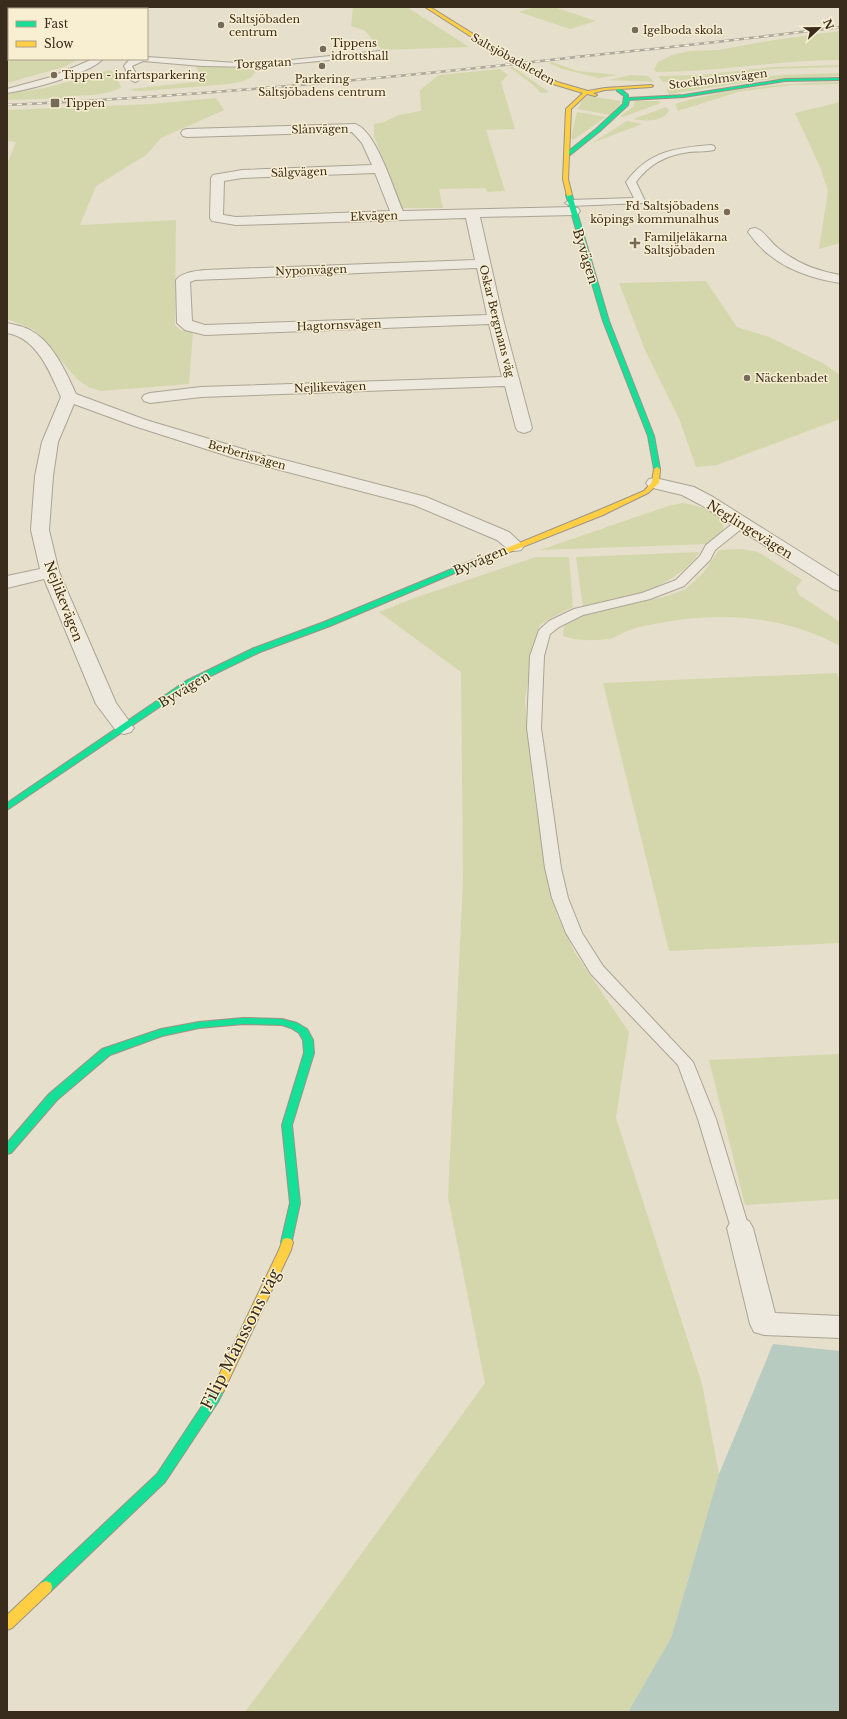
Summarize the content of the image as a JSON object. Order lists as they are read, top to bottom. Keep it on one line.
{"streets":{"street":["Saltsjöbadsleden","Stockholmsvägen","Slånvägen","Sälgvägen","Ekvägen","Byvägen","Nyponvägen","Oskar Bergmans väg","Hagtornsvägen","Nejlikevägen","Berberisvägen","Neglingevägen","Filip Månssons väg"],"lane":["Torggatan"]},"crossings":[["Saltsjöbadsleden","Stockholmsvägen"],["Saltsjöbadsleden","Byvägen"],["Slånvägen","Sälgvägen"],["Slånvägen","Ekvägen"],["Sälgvägen","Ekvägen"],["Ekvägen","Byvägen"],["Ekvägen","Oskar Bergmans väg"],["Byvägen","Nejlikevägen"],["Byvägen","Berberisvägen"],["Byvägen","Neglingevägen"],["Nyponvägen","Oskar Bergmans väg"],["Nyponvägen","Hagtornsvägen"],["Oskar Bergmans väg","Hagtornsvägen"],["Oskar Bergmans väg","Nejlikevägen"],["Nejlikevägen","Berberisvägen"]],"places":{"other":["Saltsjöbaden centrum","Igelboda skola","Tippens idrottshall","Parkering Saltsjöbadens centrum","Tippen - infartsparkering","Fd Saltsjöbadens köpings kommunalhus","Näckenbadet"],"transit":["Tippen"],"health":["Familjeläkarna Saltsjöbaden"]},"legend":["Fast","Slow"],"north":"right"}
